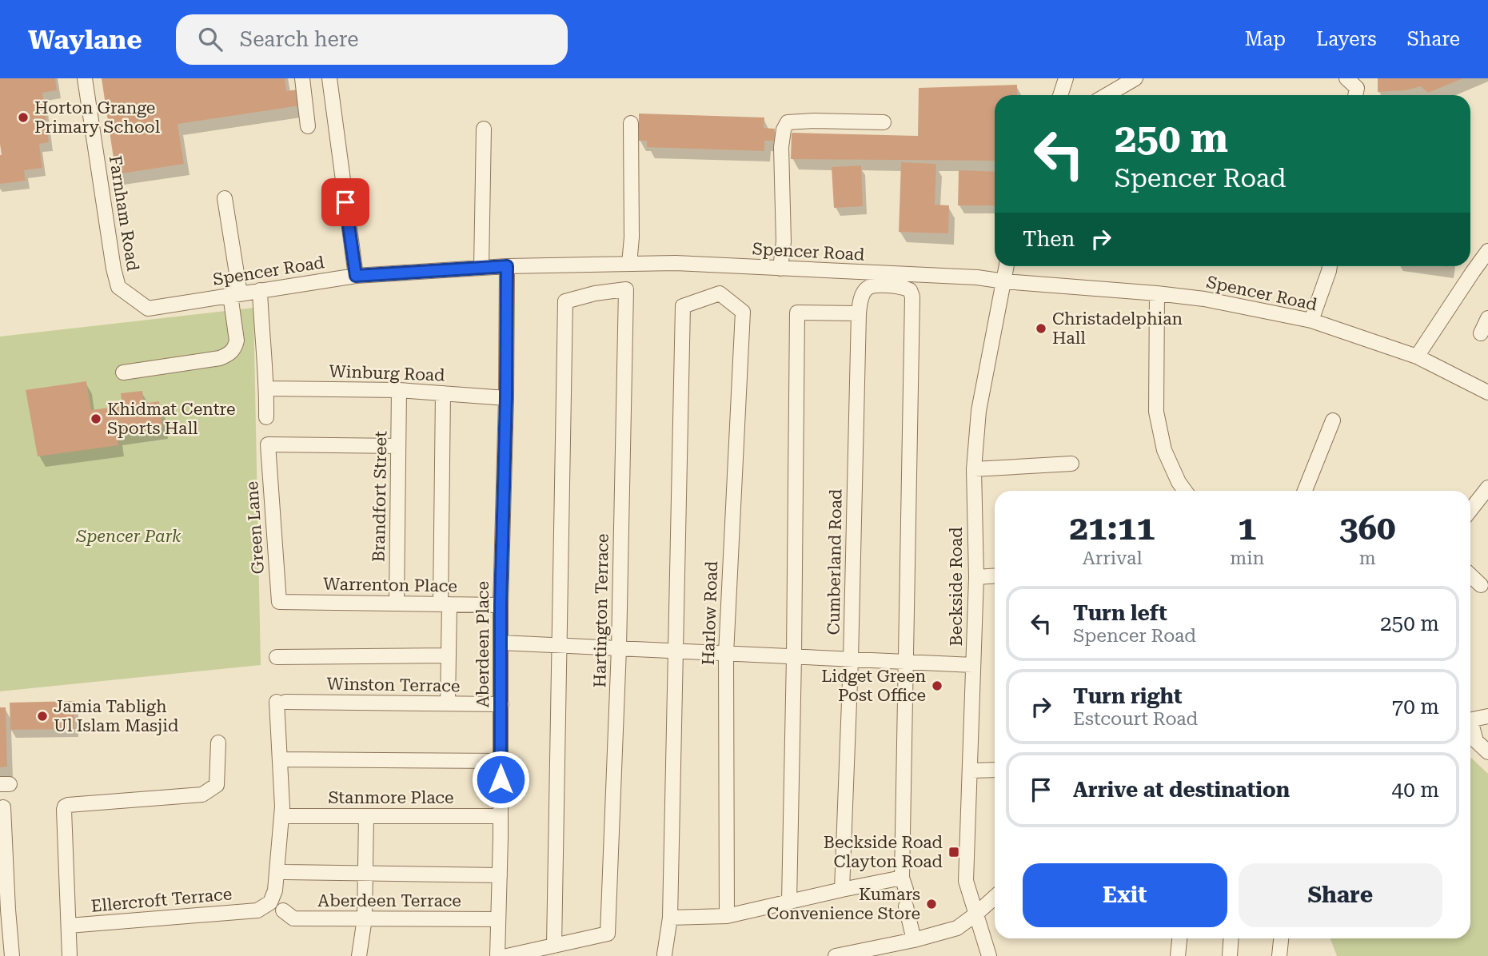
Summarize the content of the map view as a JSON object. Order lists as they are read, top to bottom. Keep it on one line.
{"streets":{"street":["Farnham Road","Spencer Road","Winburg Road","Brandfort Street","Green Lane","Cumberland Road","Warrenton Place","Beckside Road","Hartington Terrace","Harlow Road","Aberdeen Place","Winston Terrace","Stanmore Place","Ellercroft Terrace","Aberdeen Terrace"]},"crossings":[["Farnham Road","Spencer Road"],["Spencer Road","Beckside Road"],["Spencer Road","Aberdeen Place"],["Winburg Road","Brandfort Street"],["Winburg Road","Aberdeen Place"],["Brandfort Street","Green Lane"],["Brandfort Street","Warrenton Place"],["Green Lane","Warrenton Place"],["Warrenton Place","Aberdeen Place"],["Aberdeen Place","Winston Terrace"],["Aberdeen Place","Stanmore Place"],["Aberdeen Place","Aberdeen Terrace"],["Stanmore Place","Ellercroft Terrace"]],"parks":["Spencer Park"],"places":{"other":["Horton Grange Primary School","Christadelphian Hall","Khidmat Centre Sports Hall","Lidget Green Post Office","Jamia Tabligh Ul Islam Masjid","Kumars Convenience Store"],"transit":["Beckside Road Clayton Road"]},"page":{"header":"Waylane","search":"Search here","nav":["Map","Layers","Share"],"turn":["250 m","Spencer Road"],"then":"Then","eta":["21:11","Arrival","1","min","360","m"],"list":[{"name":"Turn left","note":"Spencer Road","value":"250 m"},{"name":"Turn right","note":"Estcourt Road","value":"70 m"},{"name":"Arrive at destination","value":"40 m"}],"buttons":["Exit","Share"]}}
